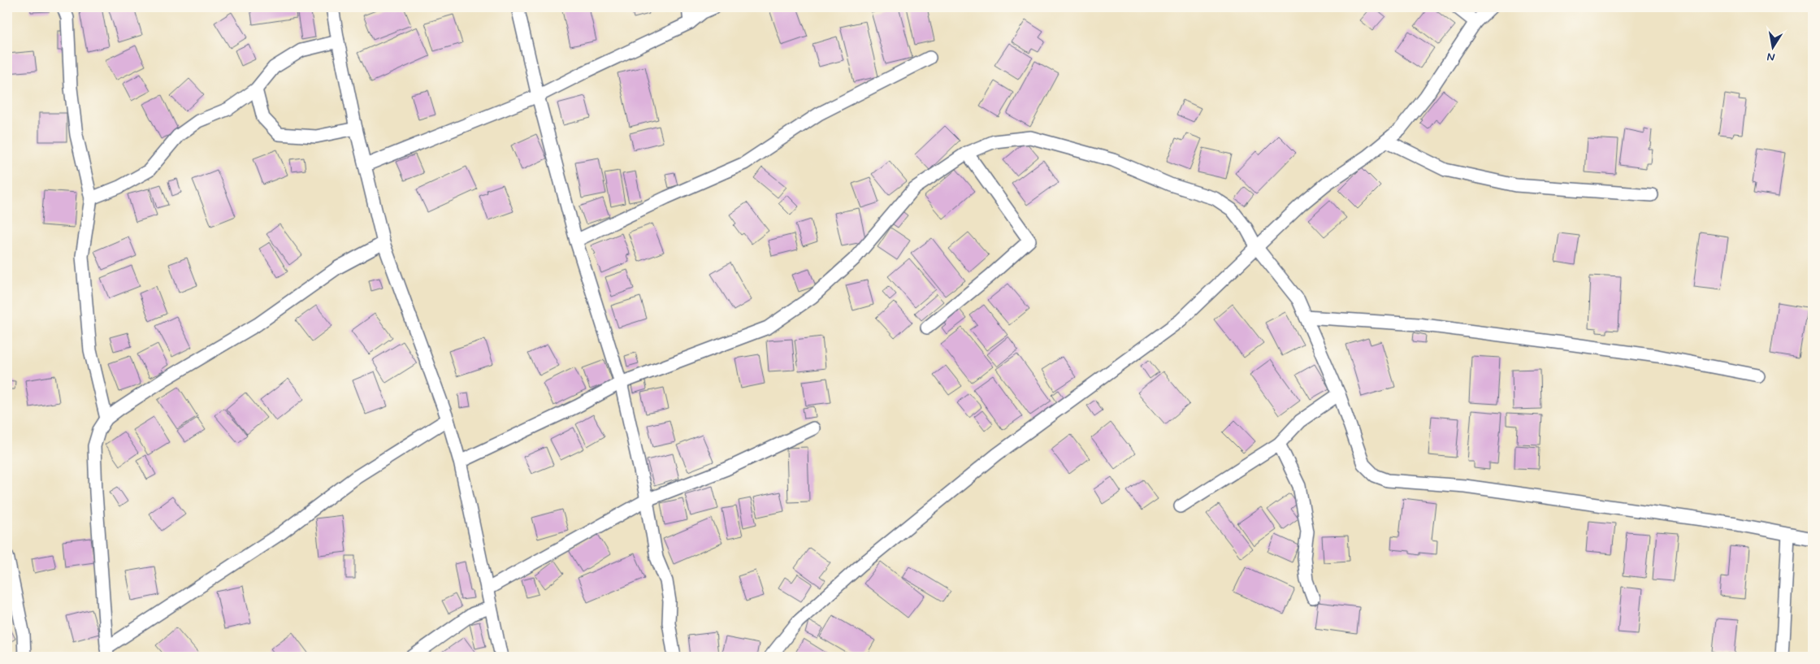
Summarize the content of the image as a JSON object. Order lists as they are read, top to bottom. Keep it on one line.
{"north":"bottom"}
